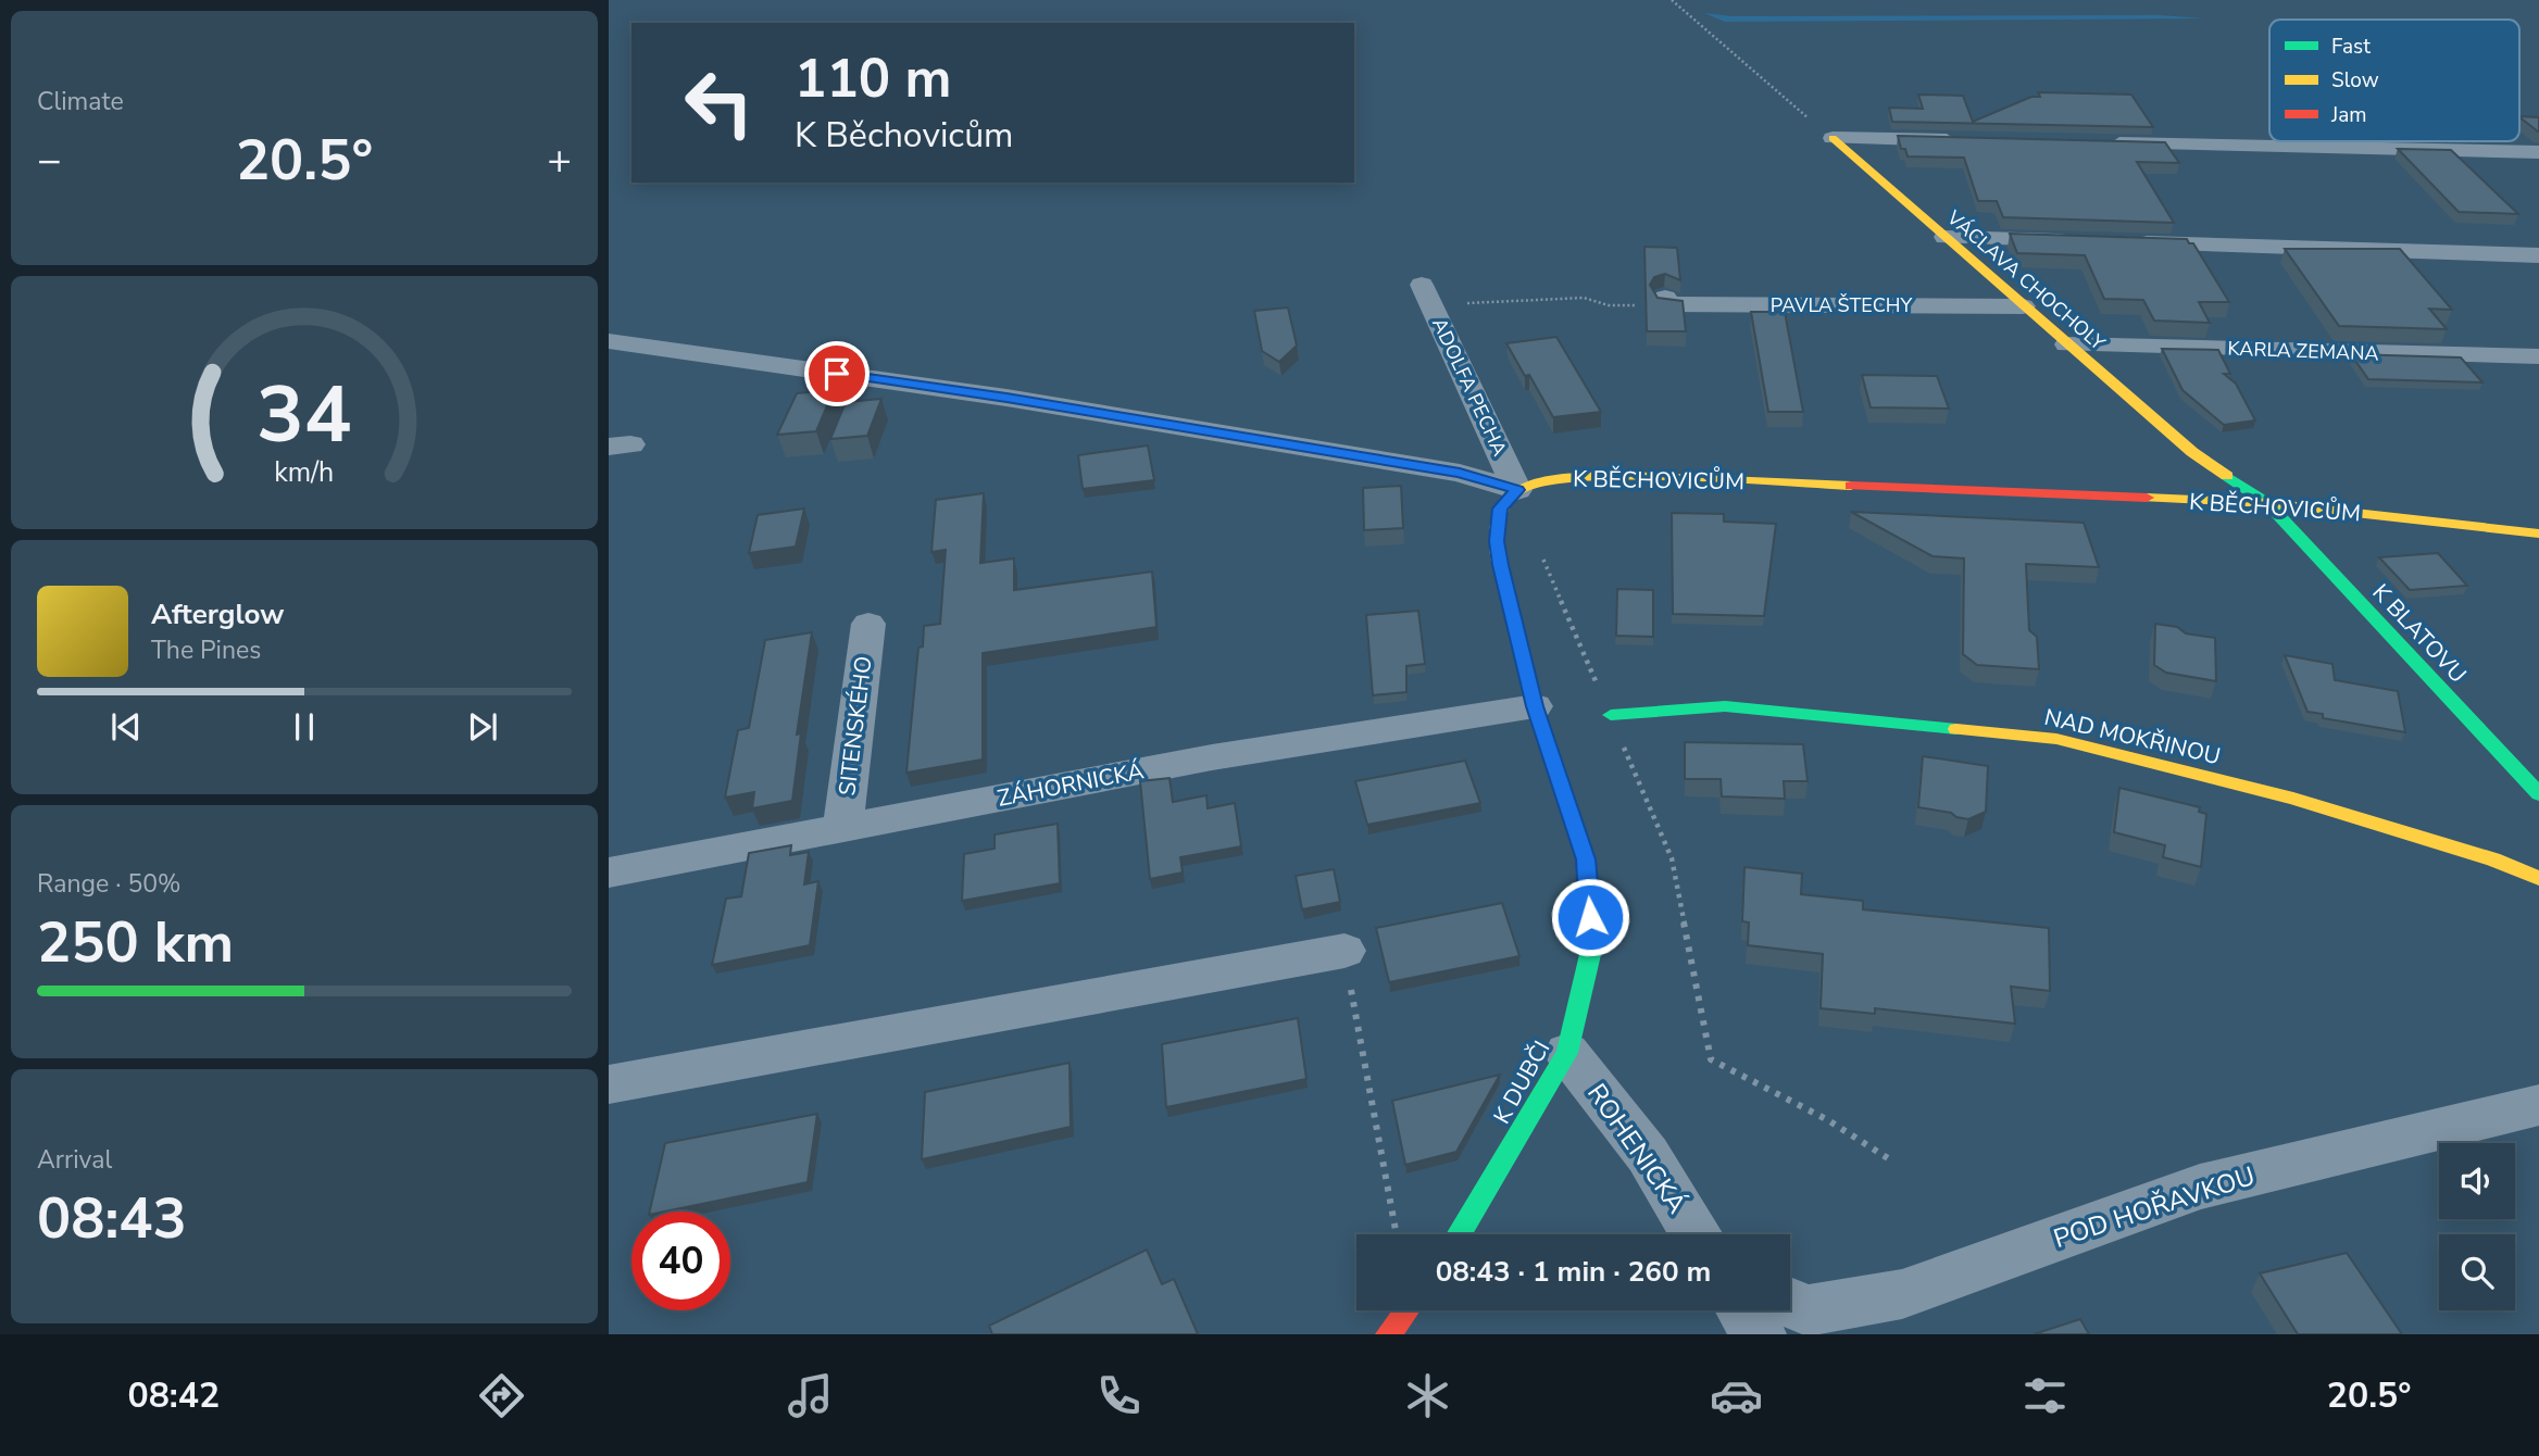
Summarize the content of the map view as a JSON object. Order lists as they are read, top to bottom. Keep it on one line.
{"streets":{"street":["VÁCLAVA CHOCHOLY","PAVLA ŠTECHY","KARLA ZEMANA","ADOLFA PECHA","K BĚCHOVICŮM","K BLATOVU","SITENSKÉHO","NAD MOKŘINOU","ZÁHORNICKÁ","K DUBČI","ROHENICKÁ","POD HOŘAVKOU"]},"crossings":[["VÁCLAVA CHOCHOLY","PAVLA ŠTECHY"],["VÁCLAVA CHOCHOLY","KARLA ZEMANA"],["VÁCLAVA CHOCHOLY","K BĚCHOVICŮM"],["VÁCLAVA CHOCHOLY","K BLATOVU"],["ADOLFA PECHA","K BĚCHOVICŮM"],["ADOLFA PECHA","K DUBČI"],["K BĚCHOVICŮM","K BLATOVU"],["K BĚCHOVICŮM","K DUBČI"],["SITENSKÉHO","ZÁHORNICKÁ"],["ZÁHORNICKÁ","K DUBČI"],["K DUBČI","ROHENICKÁ"]],"legend":["Fast","Slow","Jam"],"page":{"tile":["Climate",["Range · 50%","250 km"],["Arrival","08:43"]],"turn":["110 m","K Běchovicům"],"heat":["−","20.5°","+"],"song":["Afterglow","The Pines"],"limit":"40","trip":"08:43 · 1 min · 260 m","tabs":["08:42","20.5°"],"gauge":["34","km/h"]}}
